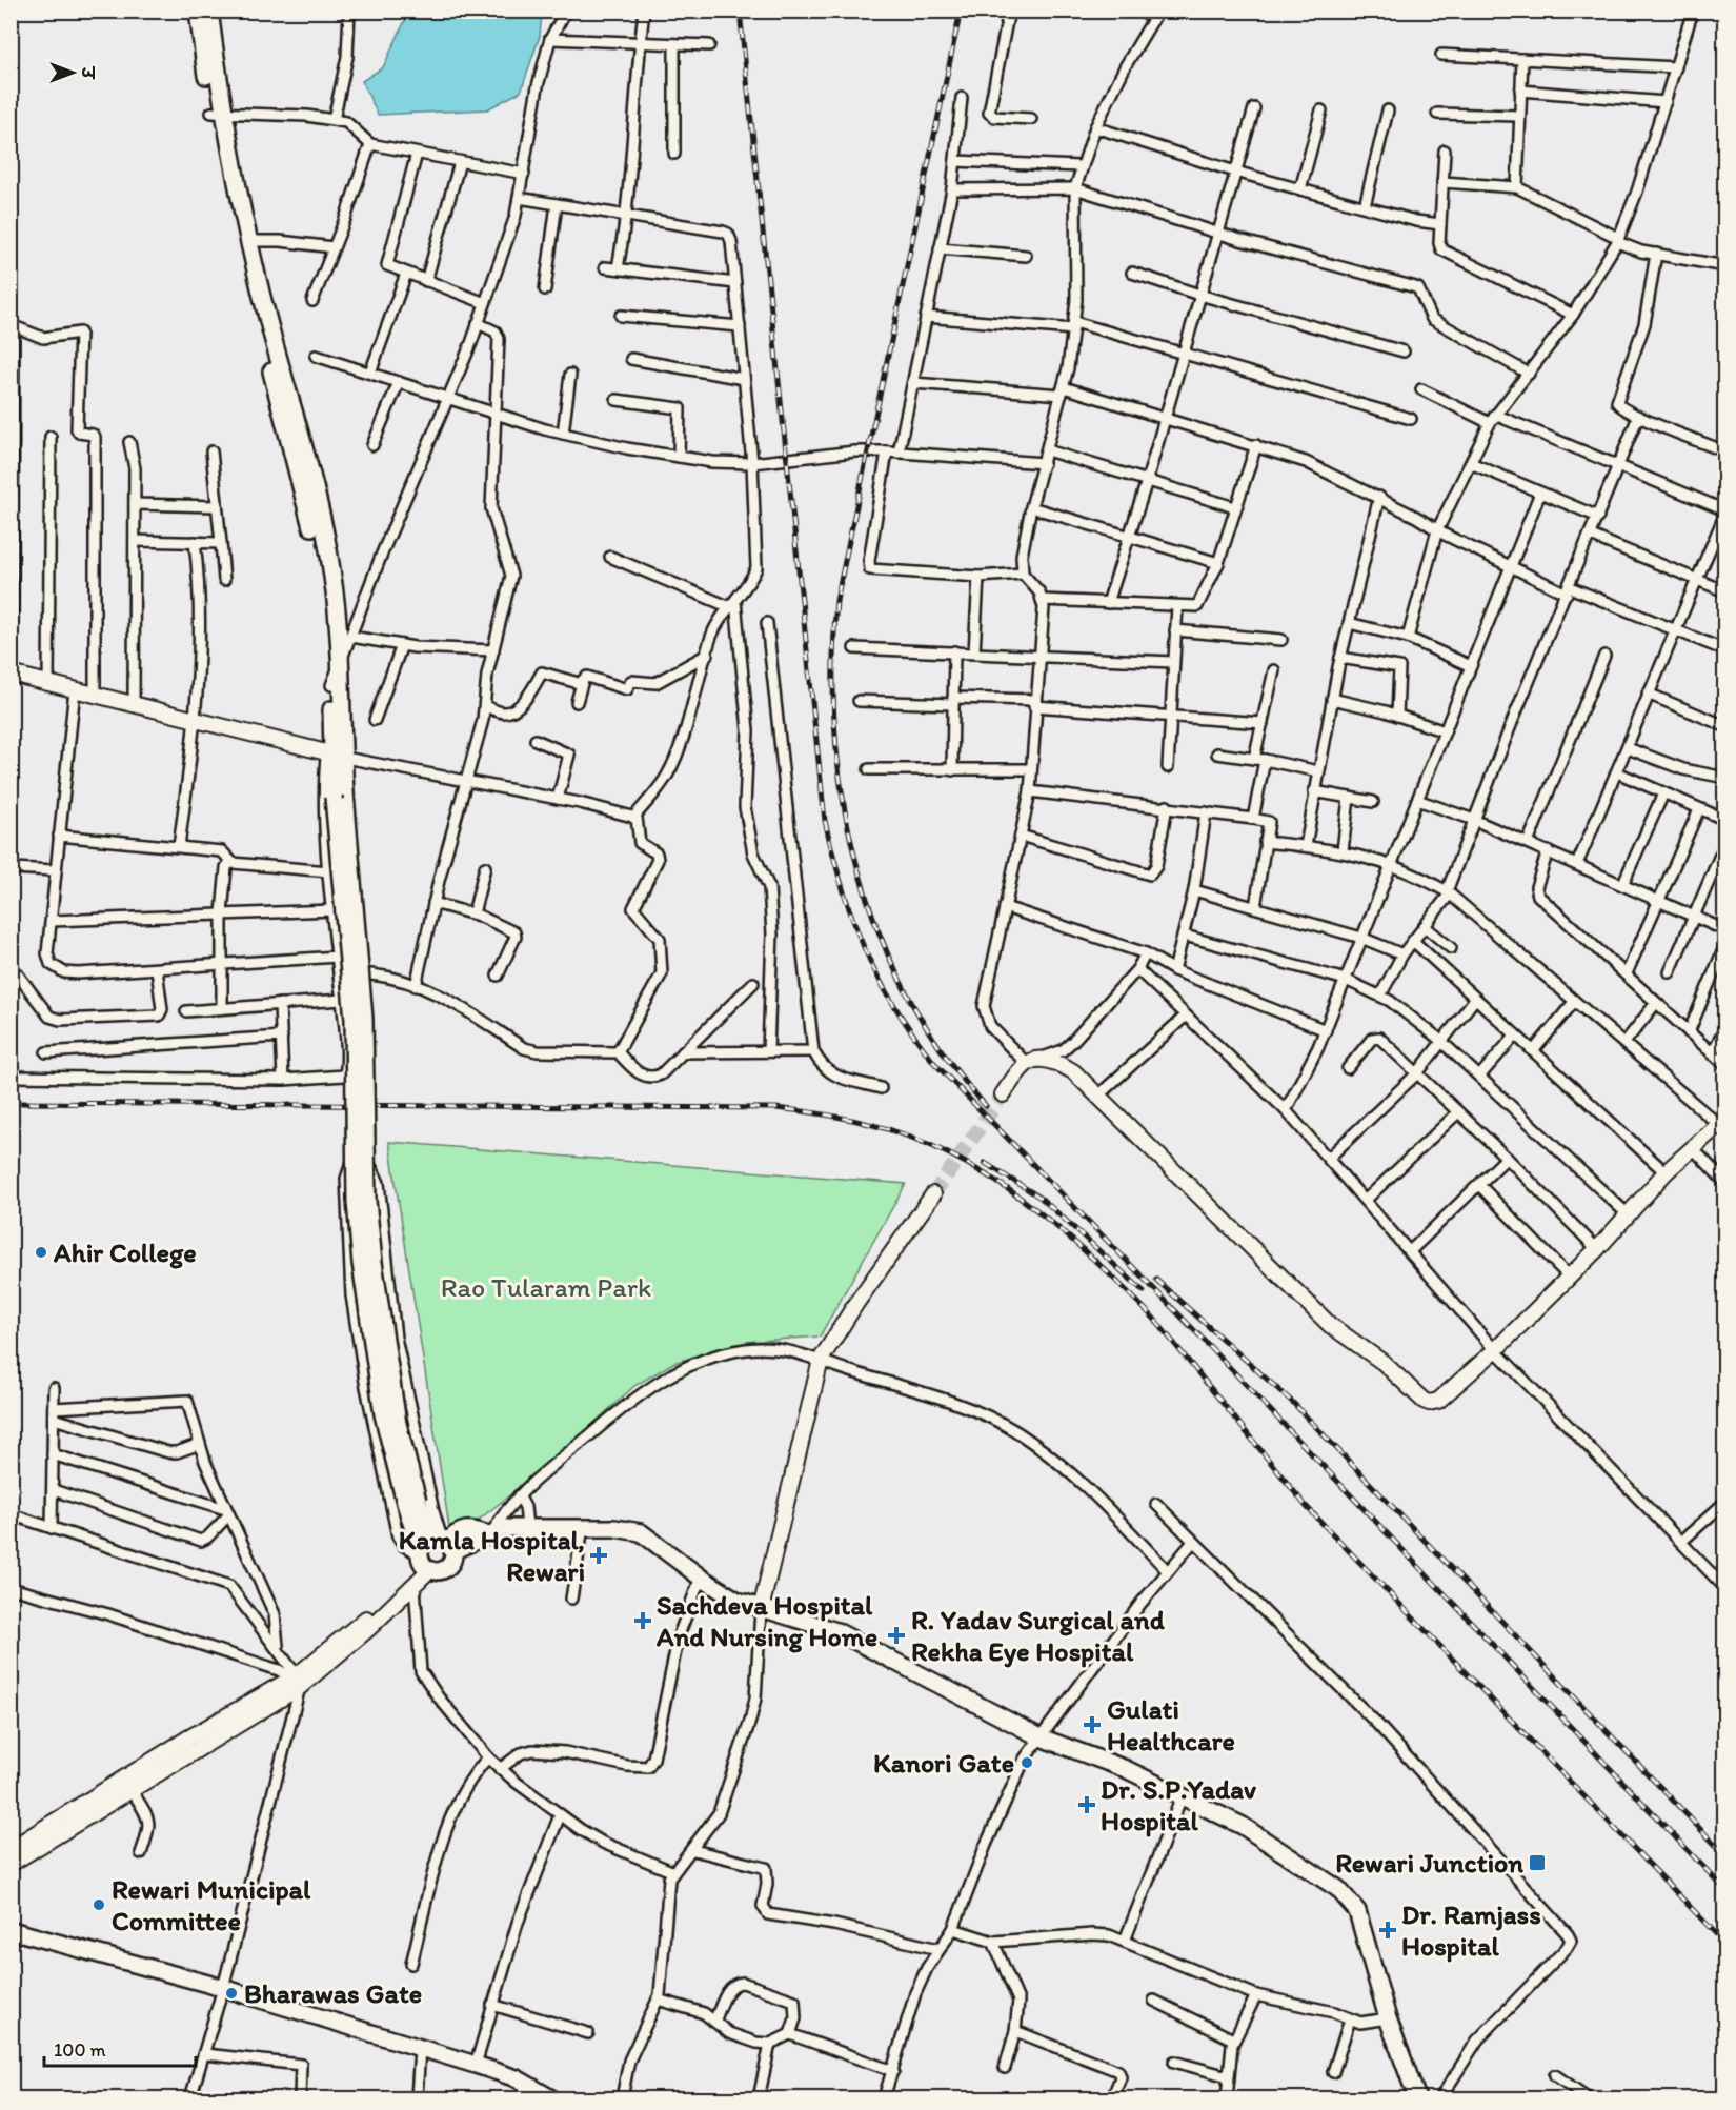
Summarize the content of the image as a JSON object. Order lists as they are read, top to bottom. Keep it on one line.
{"parks":["Rao Tularam Park"],"places":{"other":["Ahir College","Kanori Gate","Rewari Municipal Committee","Bharawas Gate"],"health":["Kamla Hospital, Rewari","Sachdeva Hospital And Nursing Home","R. Yadav Surgical and Rekha Eye Hospital","Gulati Healthcare","Dr. S.P.Yadav Hospital","Dr. Ramjass Hospital"],"transit":["Rewari Junction"]},"scale_bar":"100 m","north":"right"}
